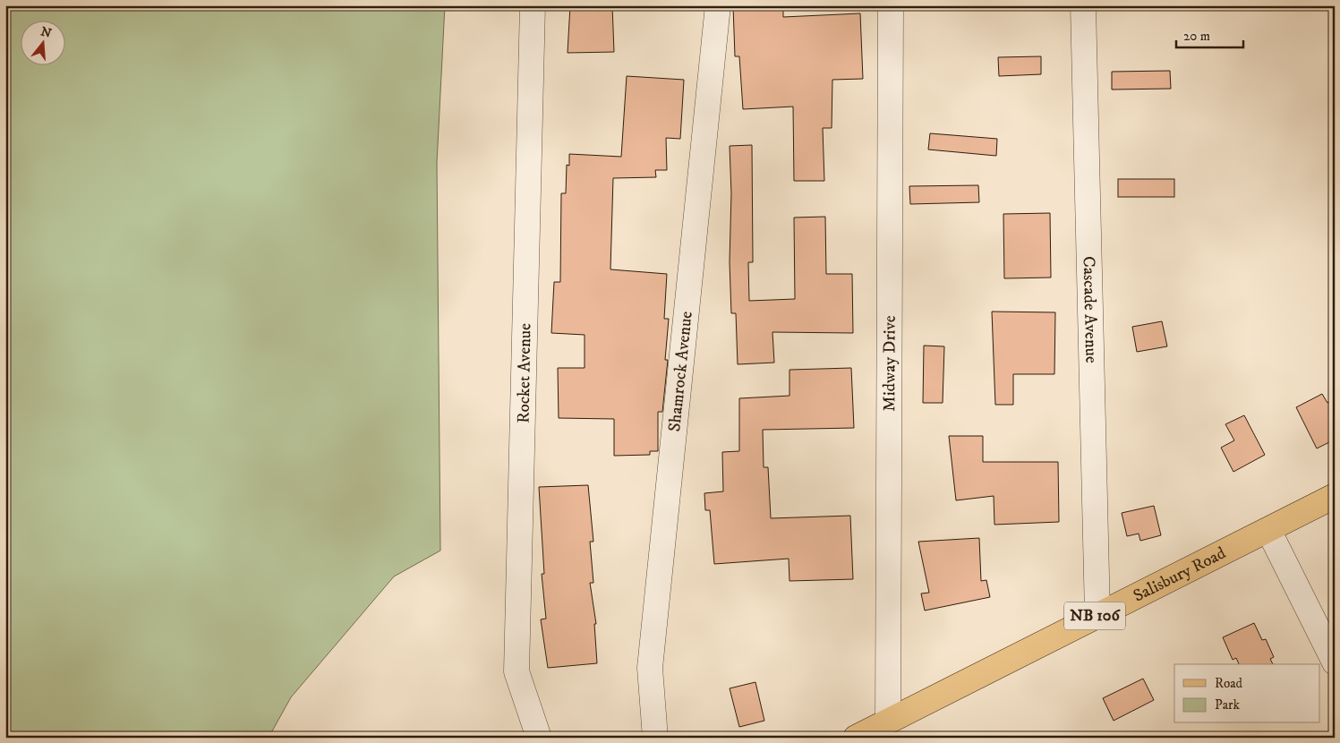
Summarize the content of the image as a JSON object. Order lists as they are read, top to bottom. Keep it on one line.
{"streets":{"main road":["Salisbury Road","NB 106"],"street":["Cascade Avenue","Midway Drive","Shamrock Avenue","Rocket Avenue"]},"crossings":[["Cascade Avenue","Salisbury Road"],["Midway Drive","Salisbury Road"]],"legend":["Road","Park"],"scale_bar":"20 m","north":"top"}
